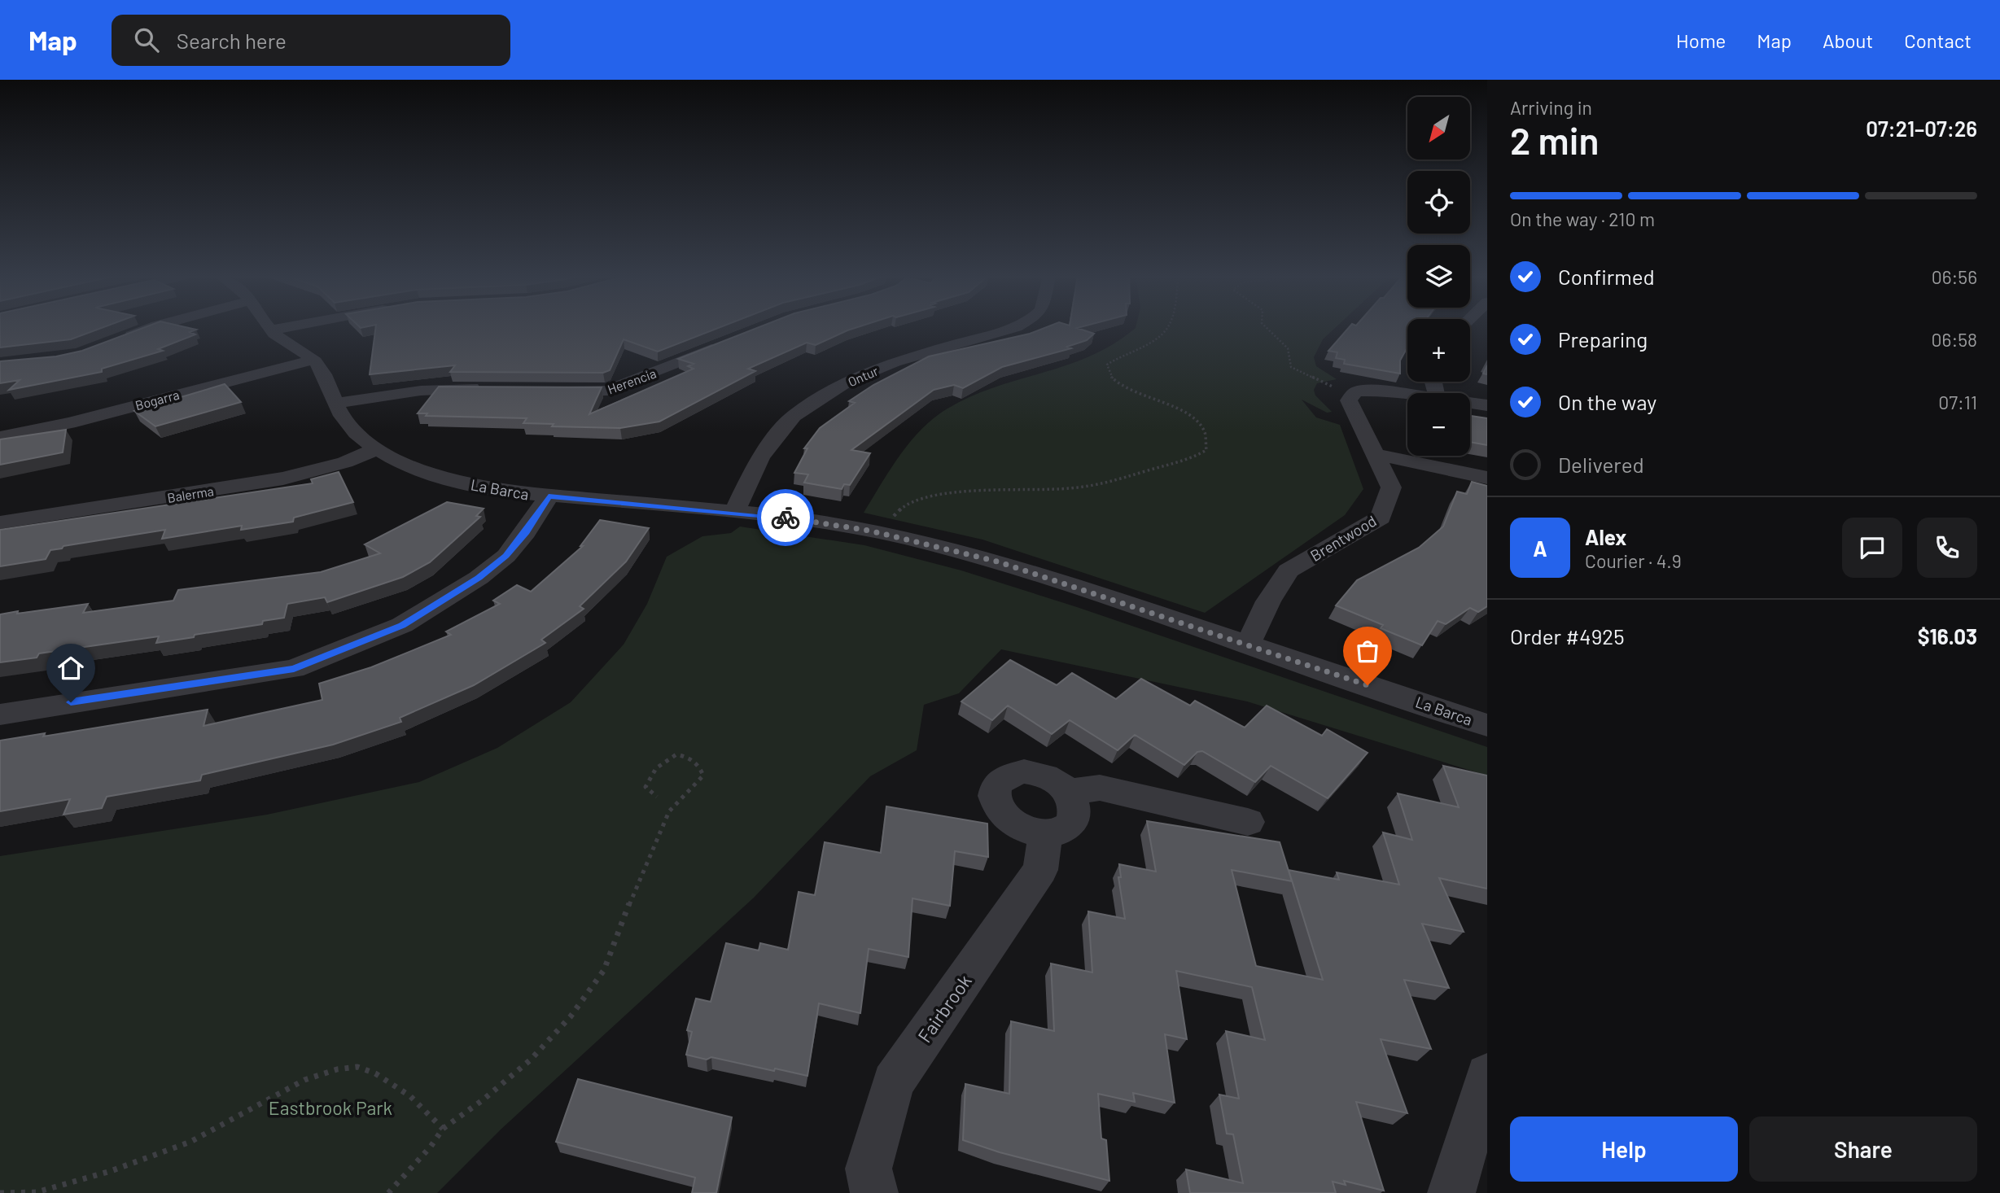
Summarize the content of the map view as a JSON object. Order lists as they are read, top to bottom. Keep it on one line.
{"streets":{"street":["Ontur","Herencia","Bogarra","La Barca","Balerma","Brentwood","Fairbrook"]},"crossings":[["Ontur","La Barca"],["Bogarra","La Barca"],["La Barca","Balerma"],["La Barca","Brentwood"]],"parks":["Eastbrook Park"],"north":"bottom left","page":{"header":"Map","search":"Search here","nav":["Home","Map","About","Contact"],"heading":["2 min","Arriving in","07:21–07:26"],"panel":["Alex","Courier · 4.9","Order #4925","$16.03"],"map_buttons":["+","−"],"bar":"On the way · 210 m","list":[["Confirmed","06:56"],["Preparing","06:58"],["On the way","07:11"],"Delivered"],"round":"A","buttons":["Help","Share"]}}
